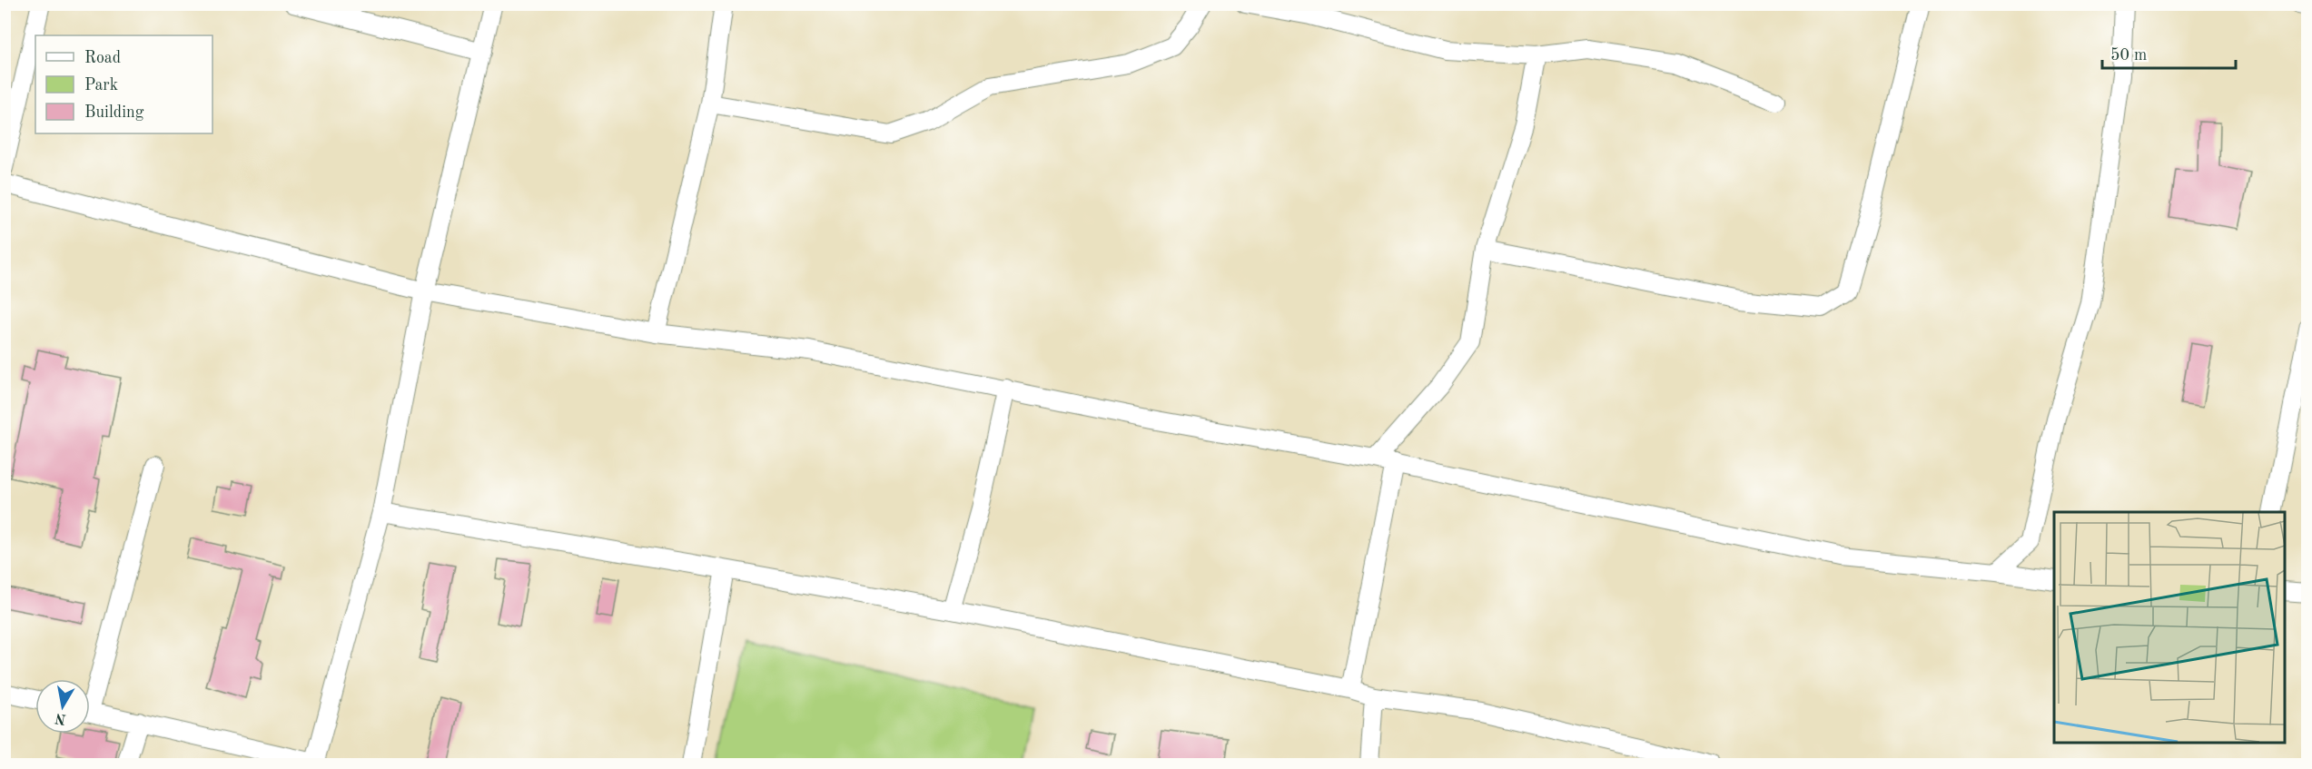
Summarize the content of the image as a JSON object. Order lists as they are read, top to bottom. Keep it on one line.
{"legend":["Road","Park","Building"],"scale_bar":"50 m","north":"bottom"}
